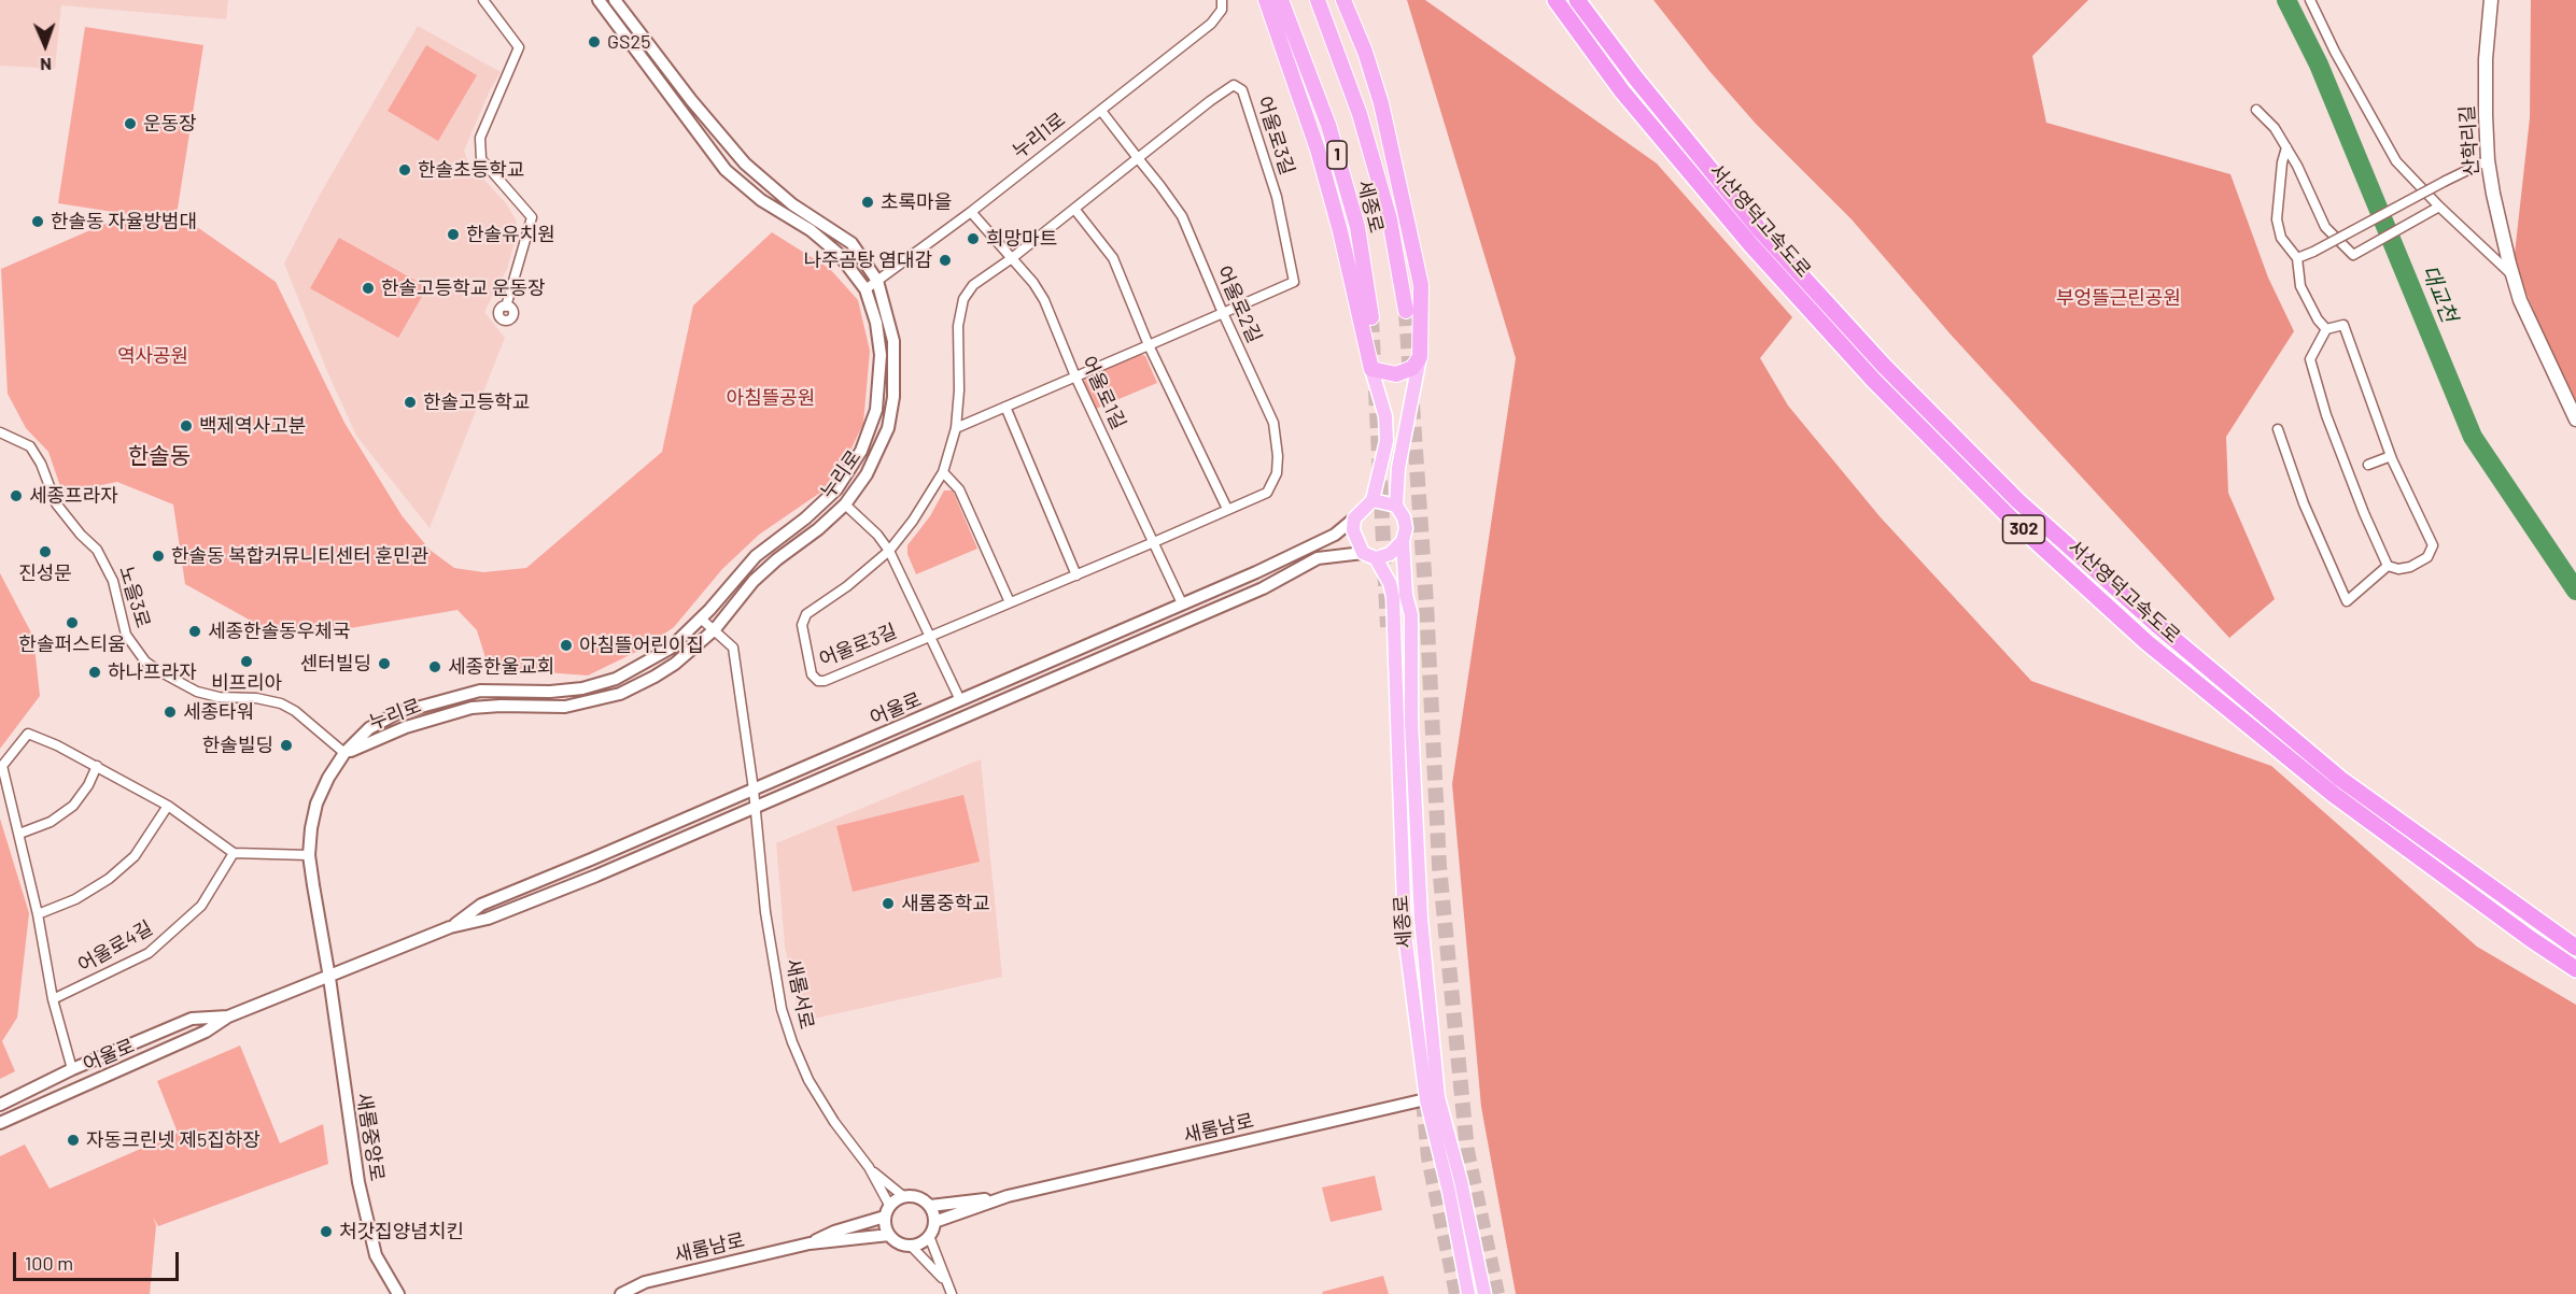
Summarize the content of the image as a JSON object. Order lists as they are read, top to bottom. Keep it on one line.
{"streets":{"highway":["1","세종로","서산영덕고속도로","302"],"main road":["산학리길"],"street":["누리1로","어울로3길","어울로2길","어울로1길","누리로","노을3로","어울로","어울로4길","새롬서로","새롬남로","새롬중앙로"]},"crossings":[["누리1로","어울로2길"],["누리1로","어울로1길"],["누리1로","누리로"],["어울로3길","어울로2길"],["어울로3길","어울로1길"],["세종로","어울로"],["세종로","새롬남로"],["어울로2길","어울로1길"],["어울로1길","어울로"],["누리로","노을3로"],["누리로","어울로"],["누리로","새롬서로"],["누리로","새롬중앙로"],["어울로","어울로4길"],["어울로","새롬서로"],["어울로","새롬중앙로"]],"districts":["한솔동"],"water":["대교천"],"parks":["부엉뜰근린공원","역사공원","아침뜰공원"],"places":["GS25","운동장","한솔초등학교","초록마을","한솔동 자율방범대","한솔유치원","희망마트","나주곰탕 염대감","한솔고등학교 운동장","한솔고등학교","백제역사고분","세종프라자","진성문","한솔동 복합커뮤니티센터 훈민관","한솔퍼스티움","세종한솔동우체국","아침뜰어린이집","비프리아","센터빌딩","세종한울교회","하나프라자","세종타워","한솔빌딩","새롬중학교","자동크린넷 제5집하장","처갓집양념치킨"],"scale_bar":"100 m","north":"bottom"}
